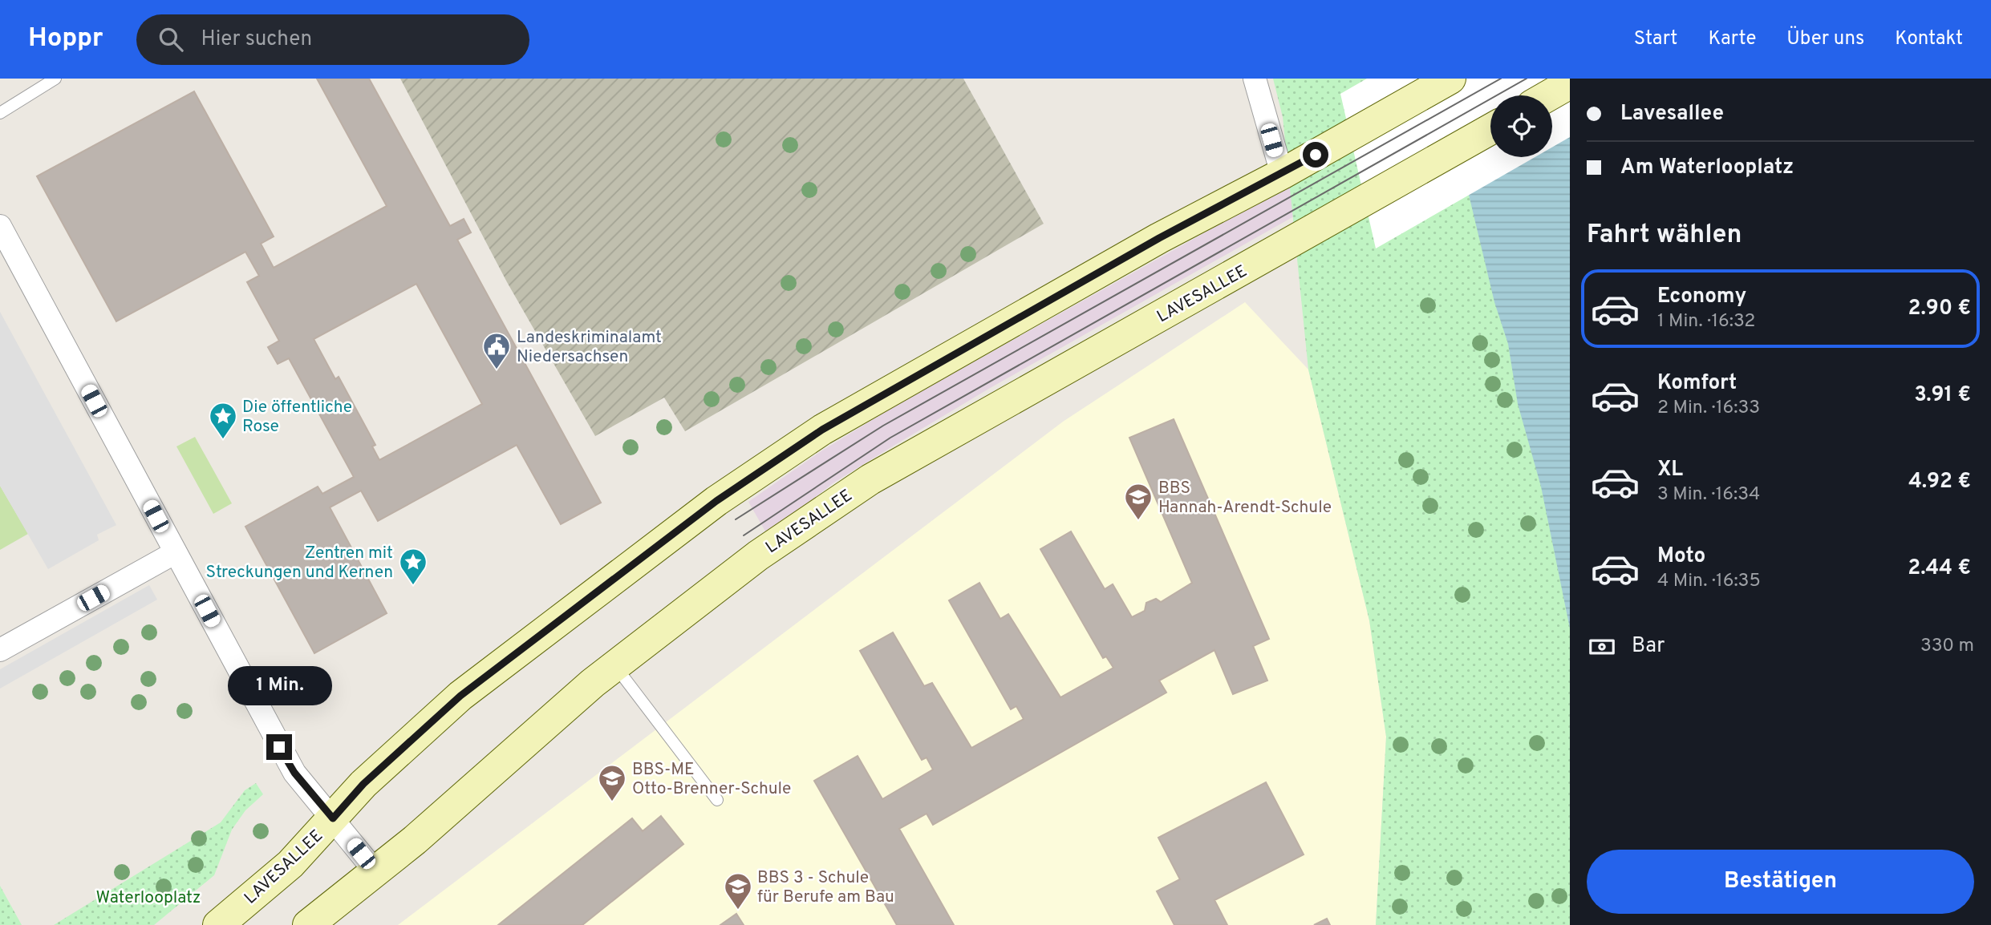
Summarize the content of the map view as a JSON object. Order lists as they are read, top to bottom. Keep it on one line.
{"streets":{"main road":["LAVESALLEE"]},"parks":["Waterlooplatz"],"places":{"public building":["Landeskriminalamt Niedersachsen"],"place":["Die öffentliche Rose","Zentren mit Streckungen und Kernen"],"school or university":["BBS Hannah-Arendt-Schule","BBS-ME Otto-Brenner-Schule","BBS 3 - Schule für Berufe am Bau"]},"page":{"header":"Hoppr","search":"Hier suchen","nav":["Start","Karte","Über uns","Kontakt"],"banner":["Lavesallee","Am Waterlooplatz"],"heading":"Fahrt wählen","list":[{"name":"Economy","note":"1 Min. · 16:32","value":"2.90 €"},{"name":"Komfort","note":"2 Min. · 16:33","value":"3.91 €"},{"name":"XL","note":"3 Min. · 16:34","value":"4.92 €"},{"name":"Moto","note":"4 Min. · 16:35","value":"2.44 €"}],"pay":["Bar","330 m"],"bubble":"1 Min.","buttons":"Bestätigen"}}
